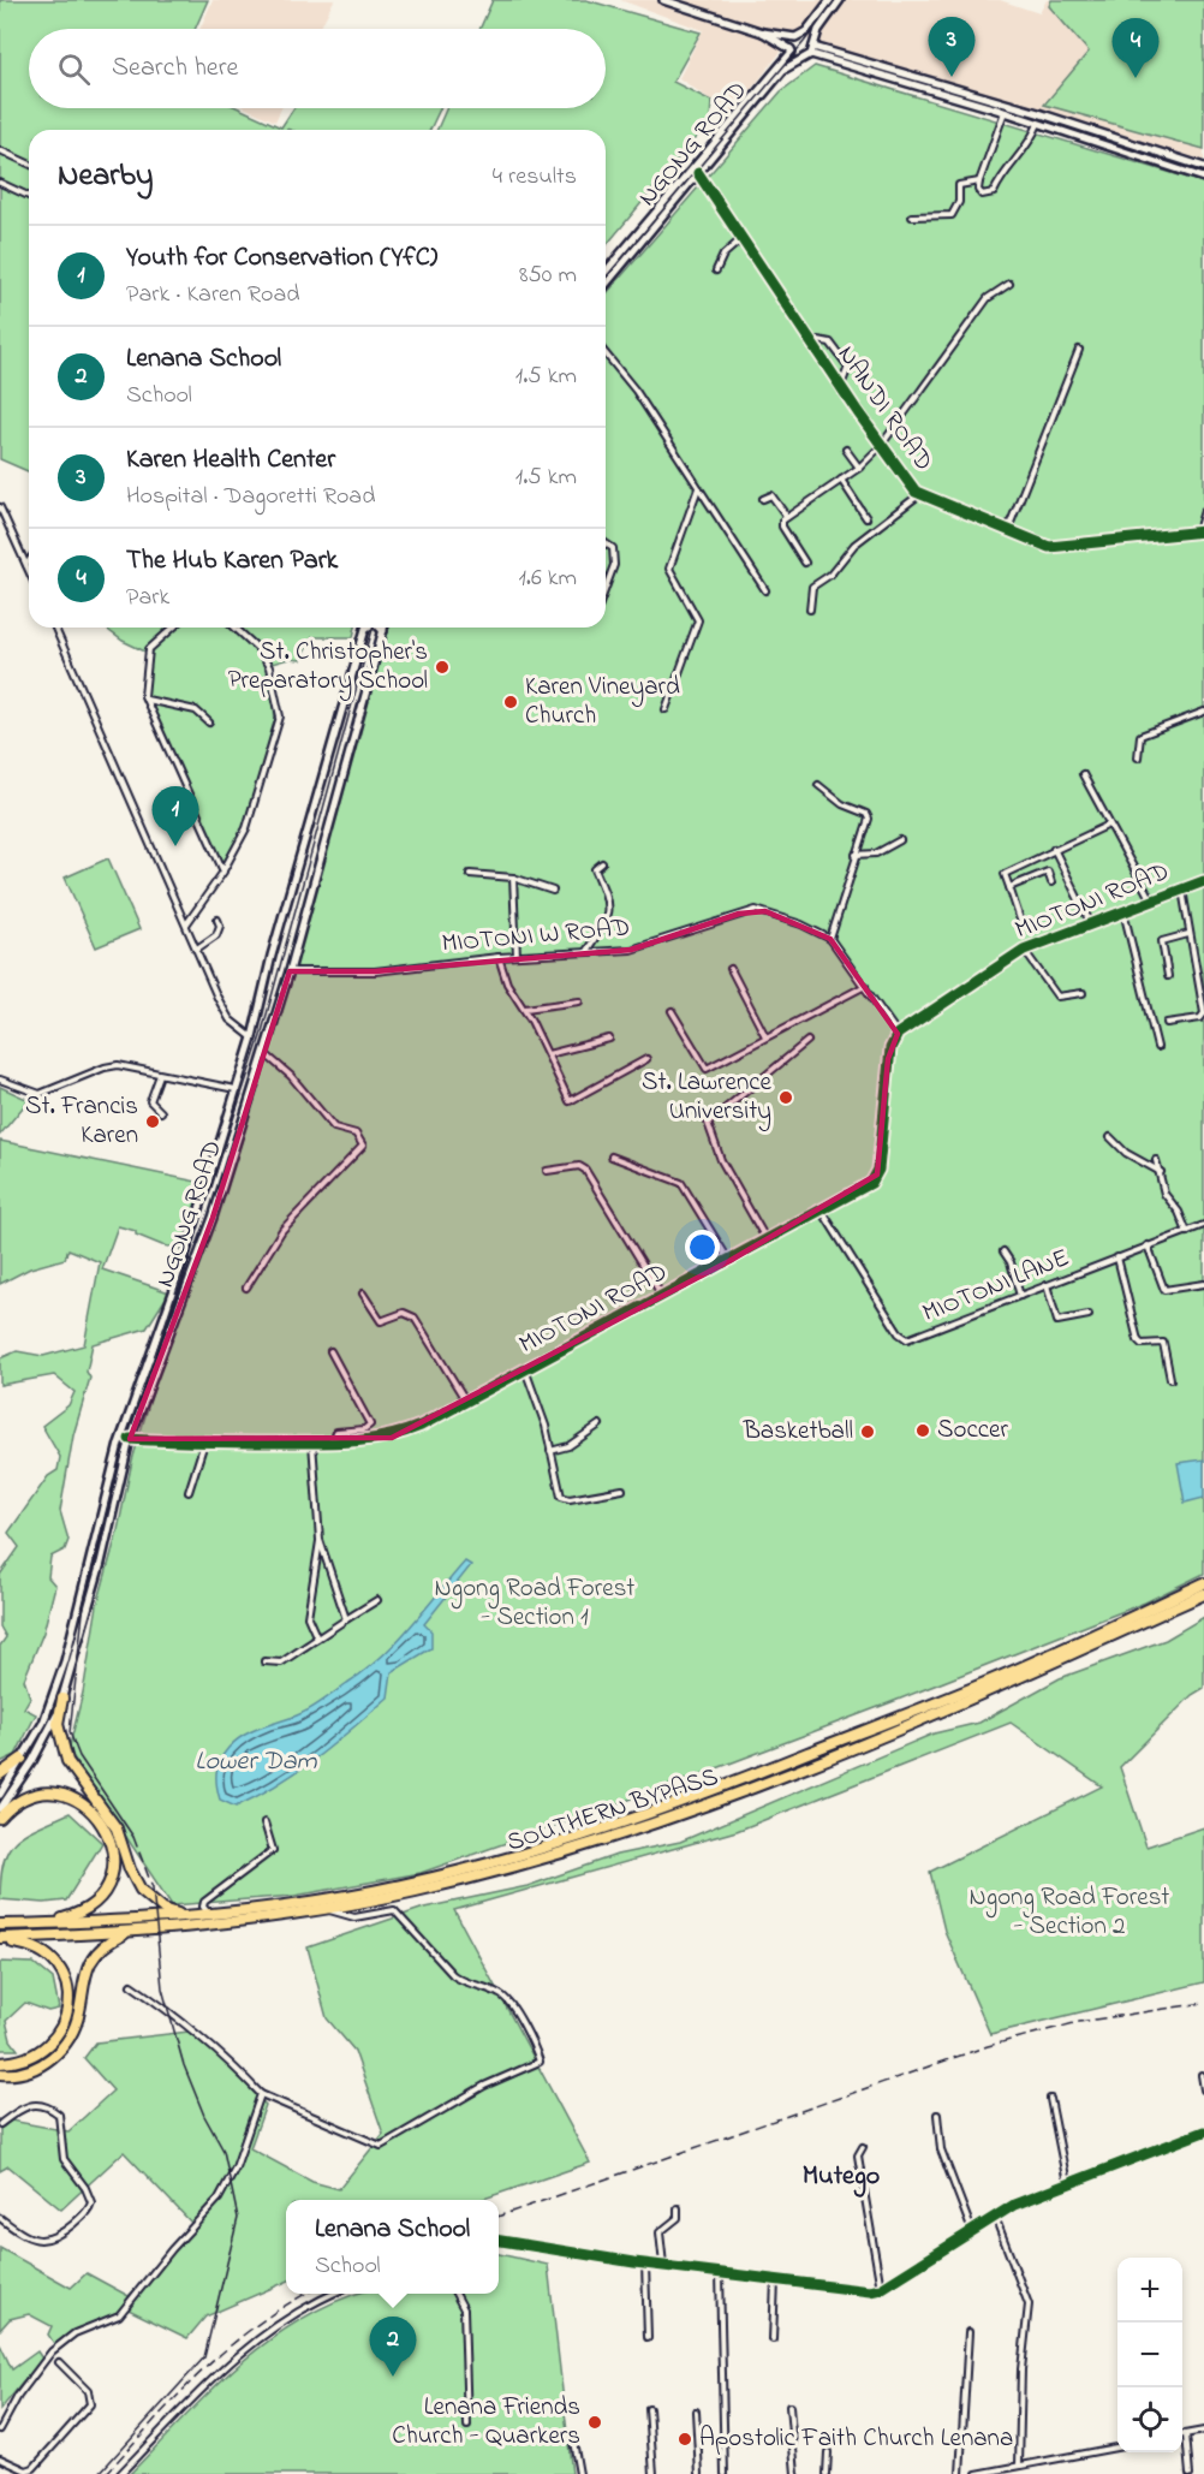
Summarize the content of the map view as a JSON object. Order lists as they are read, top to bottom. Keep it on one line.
{"streets":{"highway":["SOUTHERN BYPASS"],"main road":["NGONG ROAD"],"street":["NANDI ROAD","MIOTONI ROAD","MIOTONI W ROAD","MIOTONI LANE"]},"crossings":[["NGONG ROAD","NANDI ROAD"],["NGONG ROAD","MIOTONI ROAD"],["NGONG ROAD","MIOTONI W ROAD"],["MIOTONI ROAD","MIOTONI W ROAD"],["MIOTONI ROAD","MIOTONI LANE"]],"districts":["Mutego"],"water":["Lower Dam"],"parks":["Ngong Road Forest - Section 1","Ngong Road Forest - Section 2"],"places":["St. Christopher's Preparatory School","Karen Vineyard Church","St. Lawrence University","St. Francis Karen","Soccer","Basketball","Lenana Friends Church - Quarkers","Apostolic Faith Church Lenana"],"page":{"pins":["3","4","1","2"],"search":"Search here","heading":["Nearby","4 results"],"list":[{"mark":"1","name":"Youth for Conservation (YfC)","note":"Park · Karen Road","value":"850 m"},{"mark":"2","name":"Lenana School","note":"School","value":"1.5 km"},{"mark":"3","name":"Karen Health Center","note":"Hospital · Dagoretti Road","value":"1.5 km"},{"mark":"4","name":"The Hub Karen Park","note":"Park","value":"1.6 km"}],"popup":["Lenana School","School"],"map_buttons":["+","−"]}}
